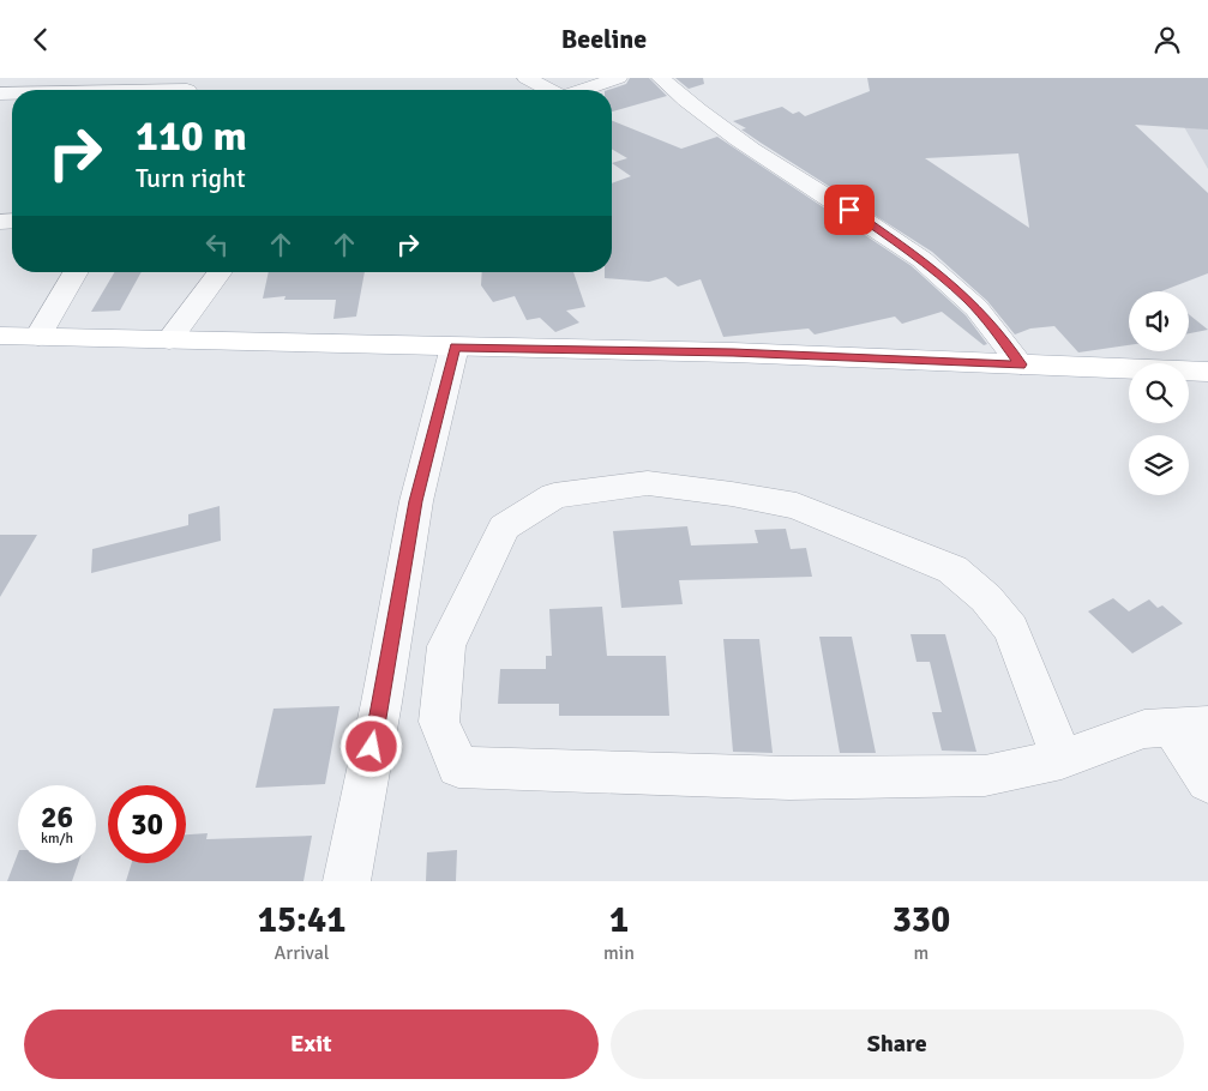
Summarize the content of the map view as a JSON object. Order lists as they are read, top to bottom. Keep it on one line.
{"page":{"header":"Beeline","turn":["110 m","Turn right"],"speed":"26 km/h","limit":"30","eta":["15:41","Arrival","1","min","330","m"],"buttons":["Exit","Share"]}}
